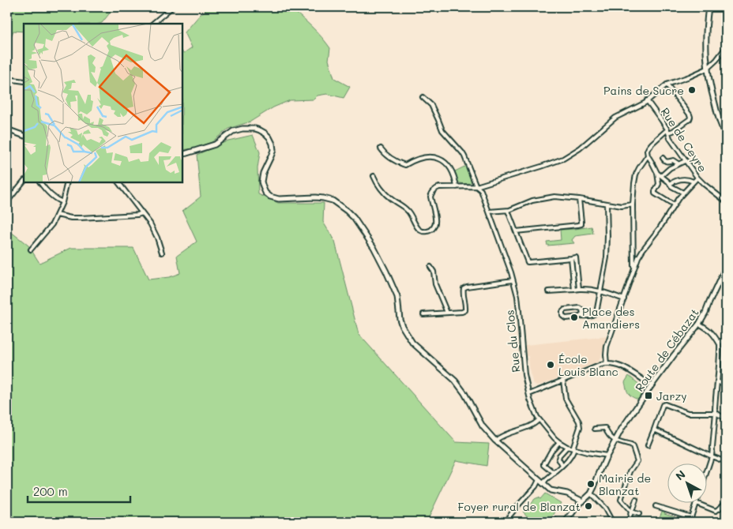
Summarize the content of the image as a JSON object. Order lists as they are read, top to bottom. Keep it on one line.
{"streets":{"street":["Rue de Ceyre","Rue du Clos","Route de Cébazat"]},"crossings":[["Rue du Clos","Route de Cébazat"]],"places":{"other":["Pains de Sucre","Place des Amandiers","École Louis Blanc","Mairie de Blanzat","Foyer rural de Blanzat"],"transit":["Jarzy"]},"scale_bar":"200 m","north":"top left"}
